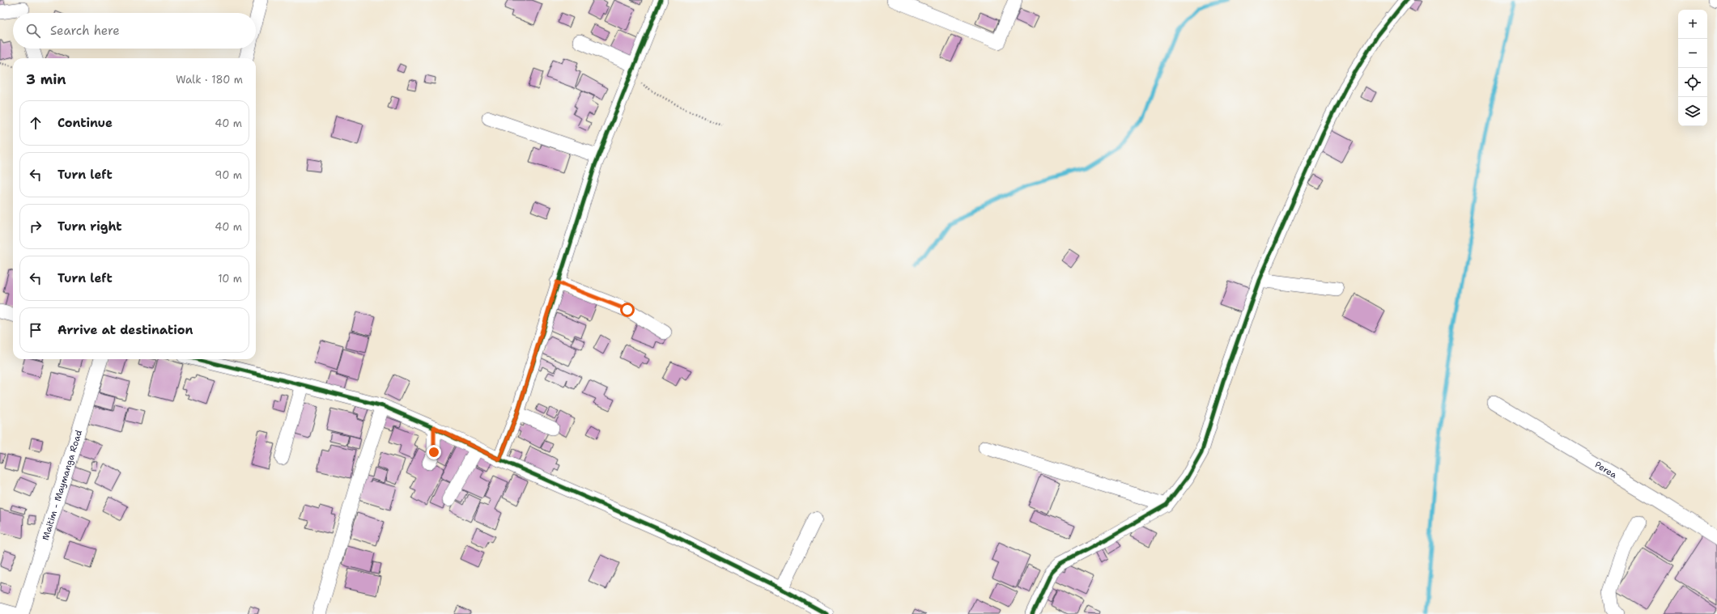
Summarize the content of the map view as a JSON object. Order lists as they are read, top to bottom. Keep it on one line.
{"streets":{"street":["Perea","Maitim - Maymanga Road"]},"page":{"map_buttons":["+","−"],"search":"Search here","heading":["3 min","Walk · 180 m"],"list":[["Continue","40 m"],["Turn left","90 m"],["Turn right","40 m"],["Turn left","10 m"],"Arrive at destination"]}}
